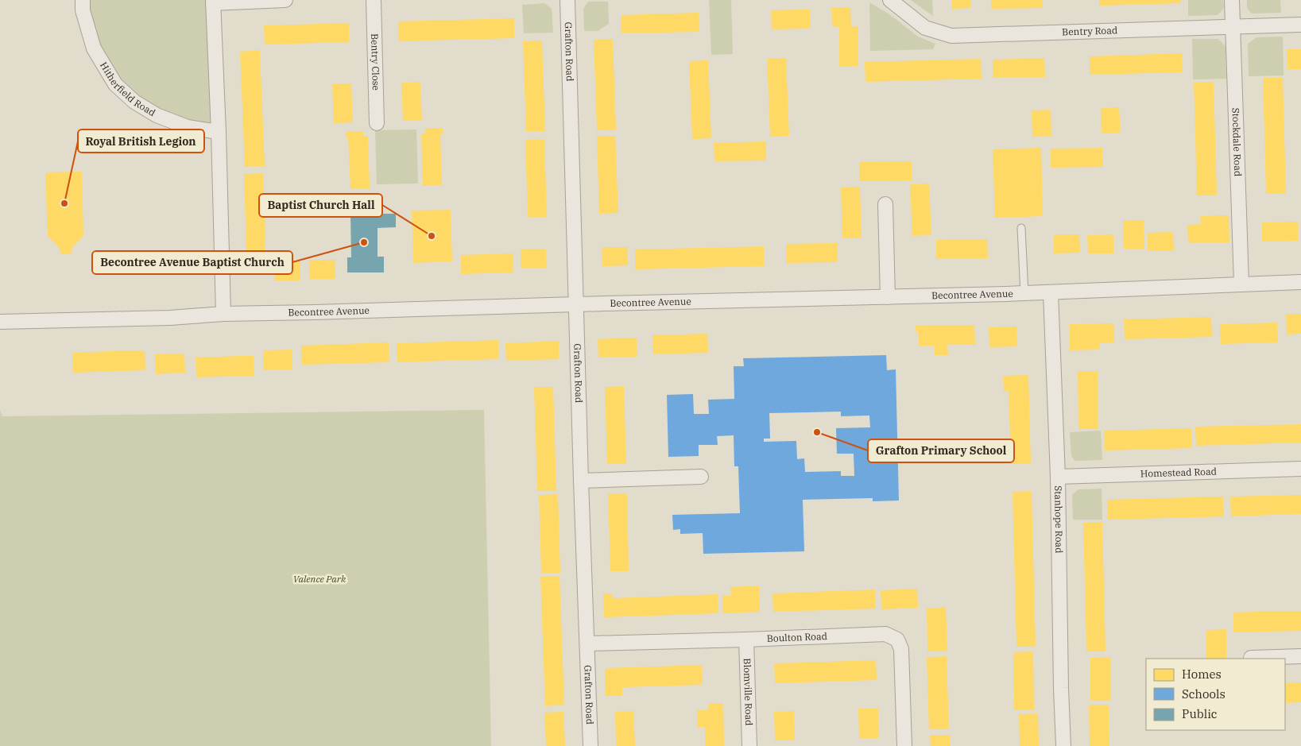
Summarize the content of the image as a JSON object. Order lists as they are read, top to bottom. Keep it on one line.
{"streets":{"street":["Bentry Road","Grafton Road","Bentry Close","Hitherfield Road","Stockdale Road","Becontree Avenue","Homestead Road","Stanhope Road","Boulton Road","Blomville Road"]},"crossings":[["Bentry Road","Stockdale Road"],["Grafton Road","Becontree Avenue"],["Grafton Road","Boulton Road"],["Stockdale Road","Becontree Avenue"],["Becontree Avenue","Stanhope Road"],["Homestead Road","Stanhope Road"],["Boulton Road","Blomville Road"]],"parks":["Valence Park"],"places":["Royal British Legion","Baptist Church Hall","Becontree Avenue Baptist Church","Grafton Primary School"],"legend":["Homes","Schools","Public"]}
